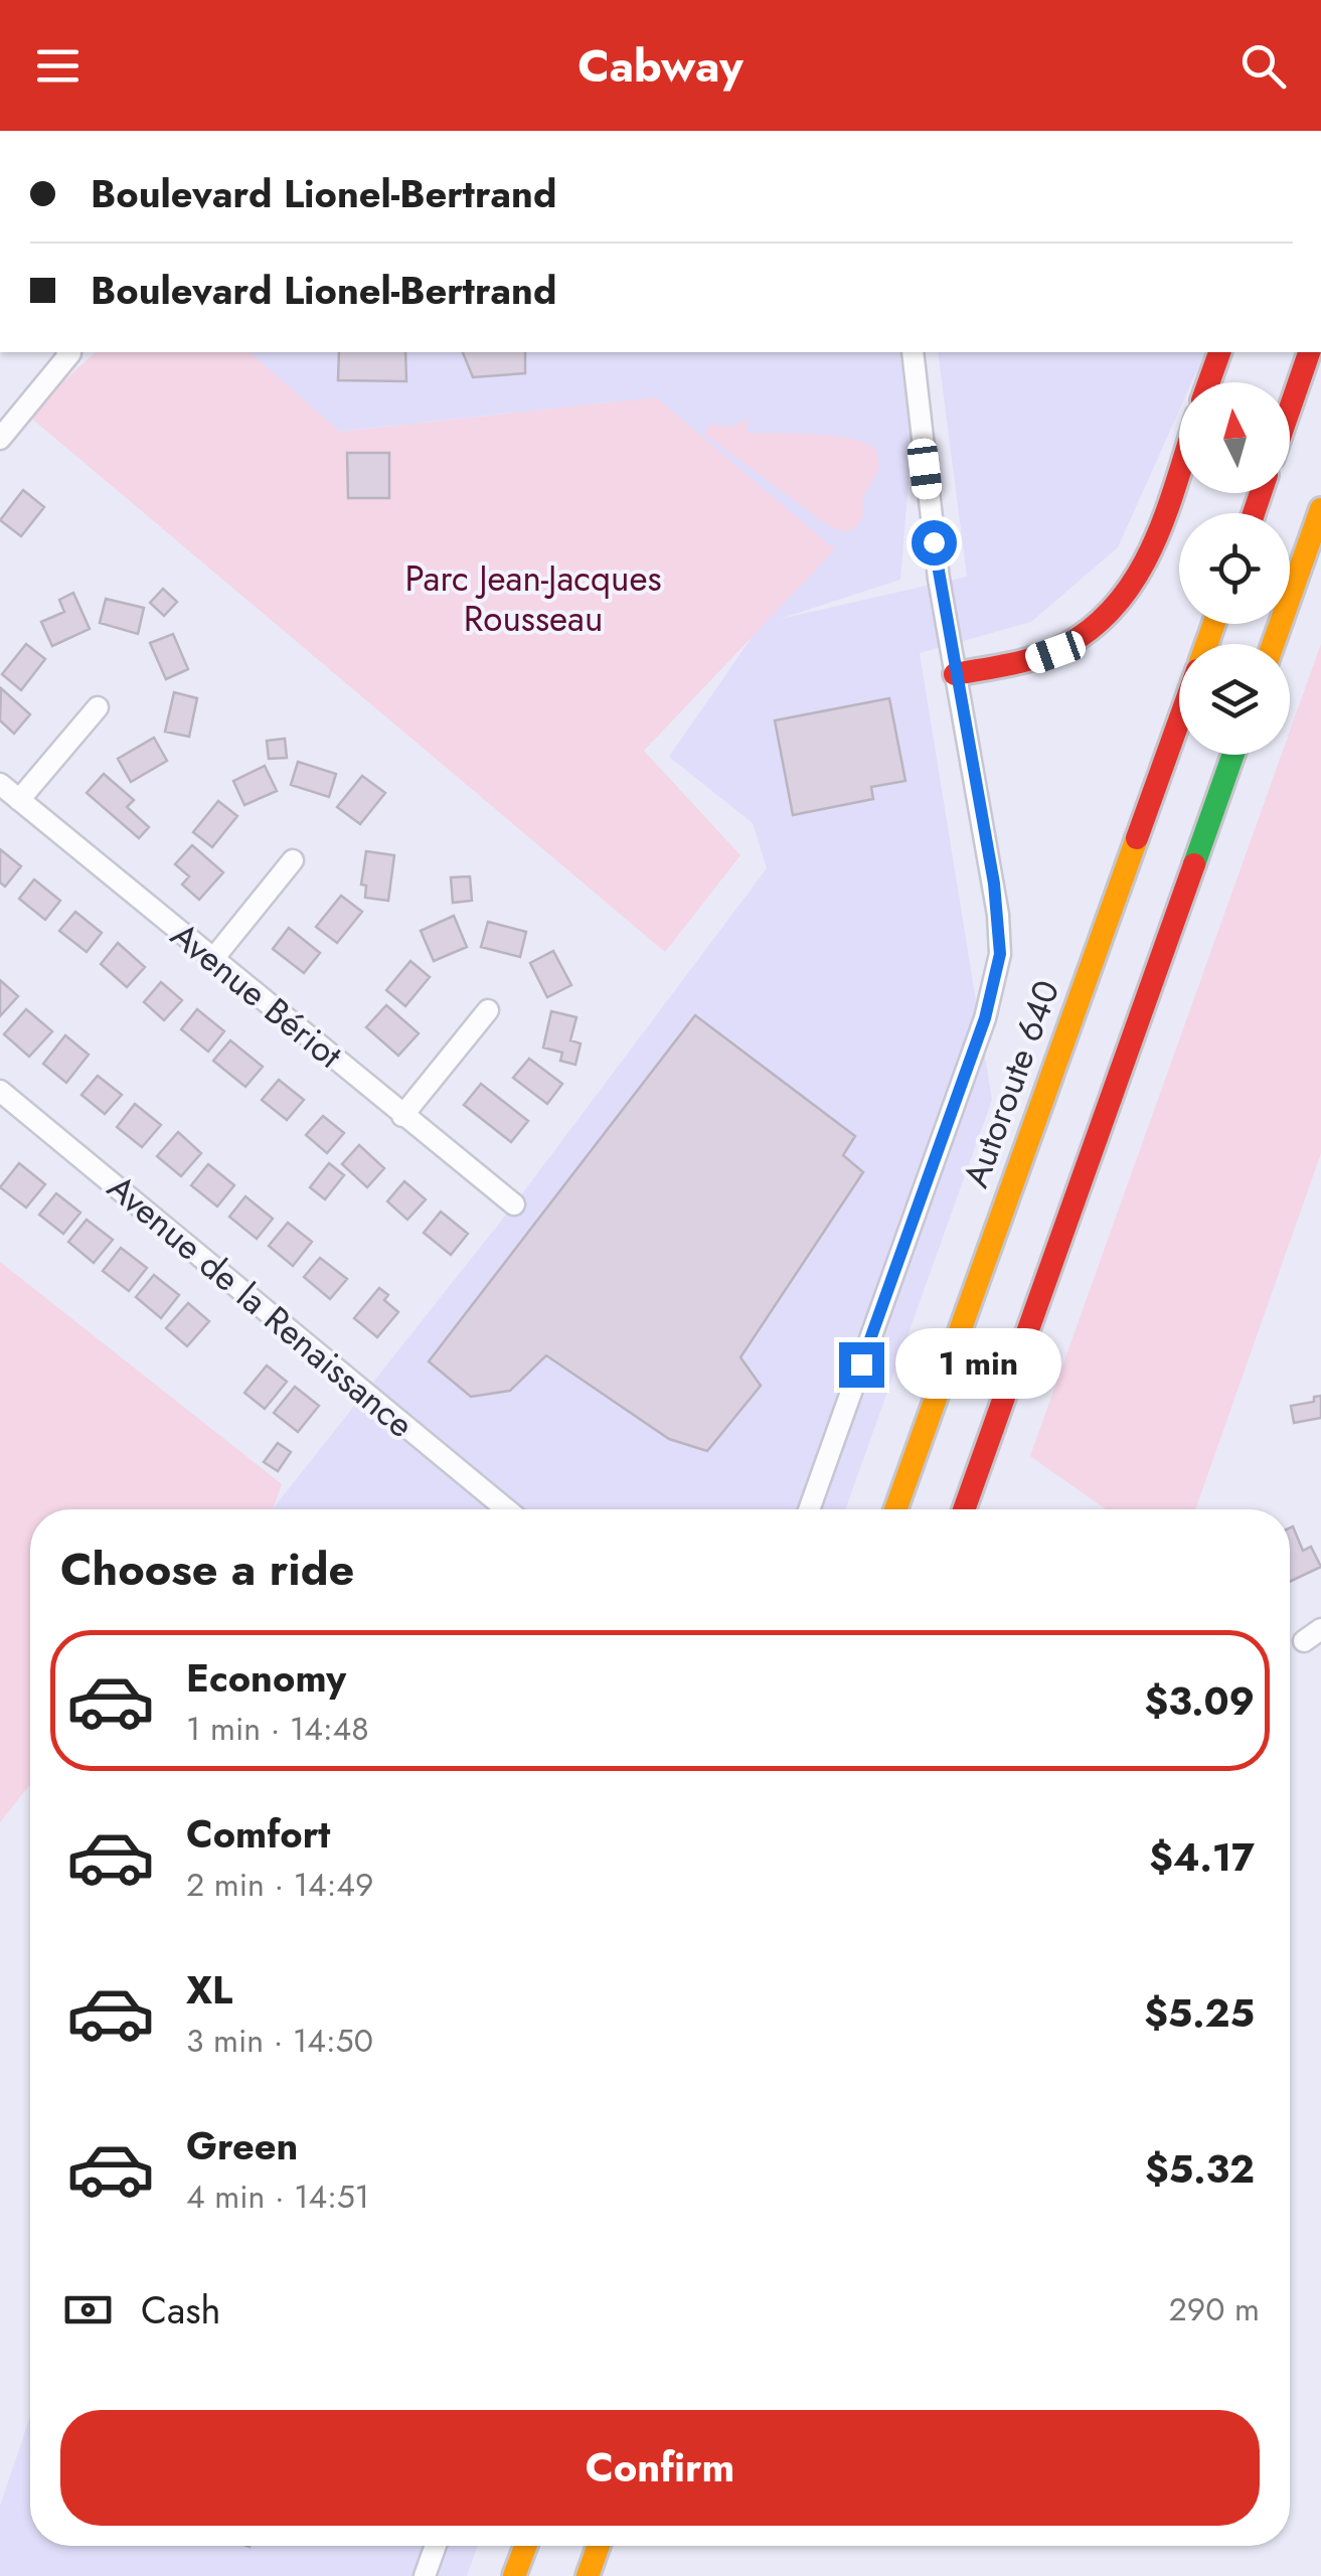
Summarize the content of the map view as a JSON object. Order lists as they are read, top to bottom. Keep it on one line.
{"streets":{"highway":["Autoroute 640"],"street":["Avenue Bériot","Avenue de la Renaissance"]},"parks":["Parc Jean-Jacques Rousseau"],"north":"top","page":{"header":"Cabway","banner":["Boulevard Lionel-Bertrand","Boulevard Lionel-Bertrand"],"bubble":"1 min","heading":"Choose a ride","list":[{"name":"Economy","note":"1 min · 14:48","value":"$3.09"},{"name":"Comfort","note":"2 min · 14:49","value":"$4.17"},{"name":"XL","note":"3 min · 14:50","value":"$5.25"},{"name":"Green","note":"4 min · 14:51","value":"$5.32"}],"pay":["Cash","290 m"],"buttons":"Confirm"}}
